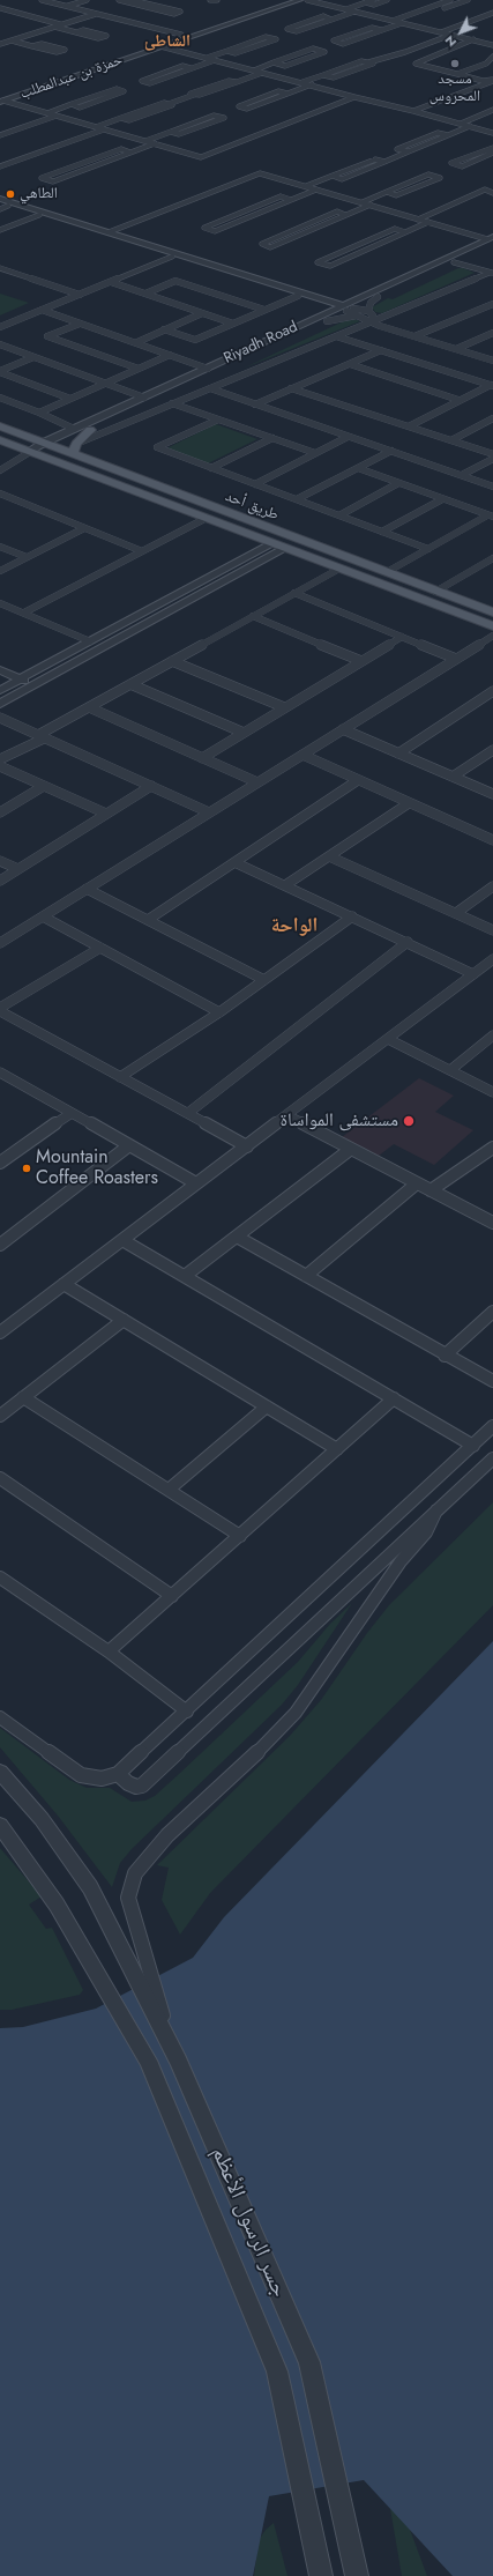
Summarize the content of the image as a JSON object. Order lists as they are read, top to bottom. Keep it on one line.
{"streets":{"main road":["طريق أحد"],"street":["حمزة بن عبدالمطلب","Riyadh Road","جسر الرسول الأعظم"]},"crossings":[["Riyadh Road","طريق أحد"]],"districts":["الشاطئ","الواحة"],"places":["مسجد المحروس","الطاهي","مستشفى المواساة","Mountain Coffee Roasters"],"north":"bottom left"}
